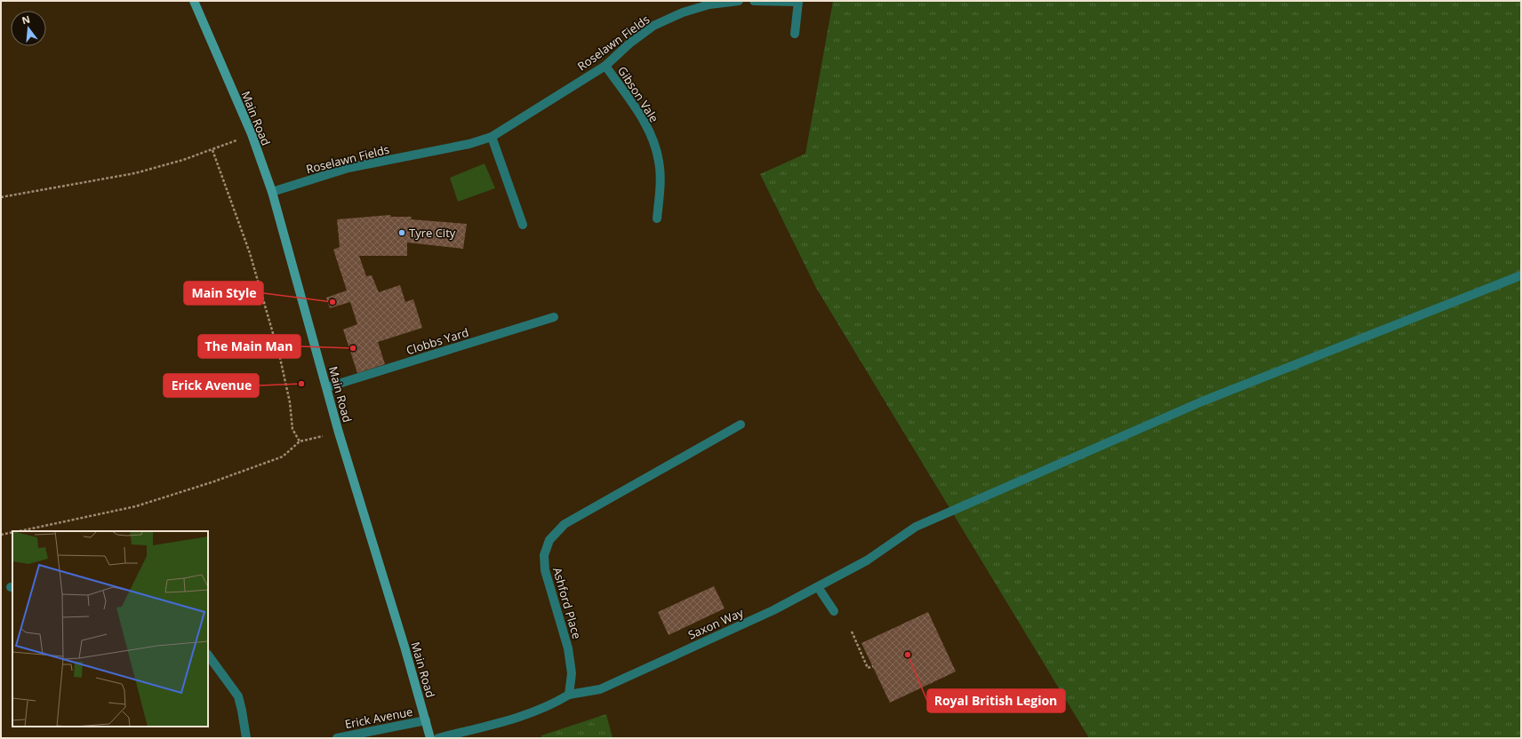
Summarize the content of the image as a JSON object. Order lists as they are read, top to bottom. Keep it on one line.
{"streets":{"main road":["Main Road"],"street":["Roselawn Fields","Gibson Vale","Clobbs Yard","Ashford Place","Saxon Way","Erick Avenue"]},"crossings":[["Roselawn Fields","Gibson Vale"],["Roselawn Fields","Main Road"],["Main Road","Clobbs Yard"],["Main Road","Erick Avenue"],["Ashford Place","Saxon Way"]],"places":["Tyre City","Main Style","The Main Man","Erick Avenue","Royal British Legion"],"north":"top"}
